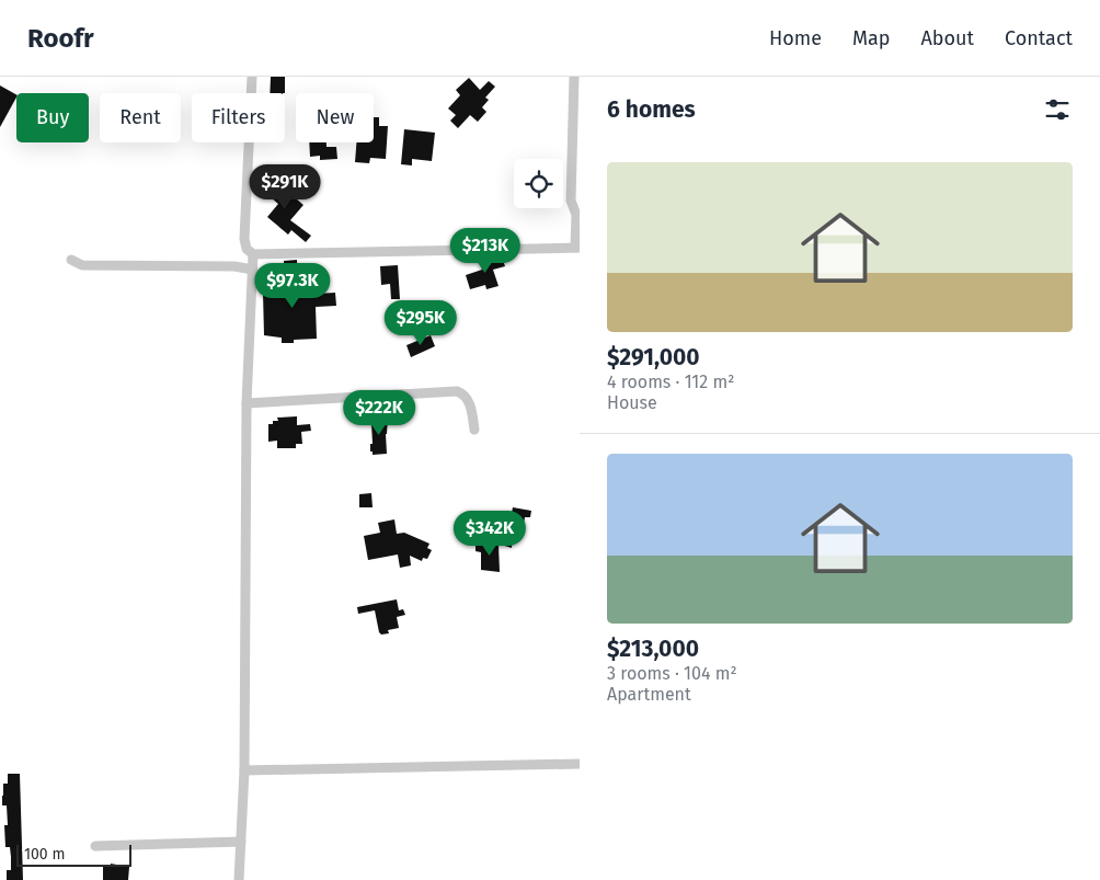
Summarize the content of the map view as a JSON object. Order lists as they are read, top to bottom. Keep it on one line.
{"scale_bar":"100 m","page":{"header":"Roofr","nav":["Home","Map","About","Contact"],"heading":"6 homes","chip":["Buy","Rent","Filters","New"],"list":[{"name":"$291,000","note":"4 rooms · 112 m² · House"},{"name":"$213,000","note":"3 rooms · 104 m² · Apartment"}],"price":["$291K","$213K","$97.3K","$295K","$222K","$342K"],"scale":"100 m"}}
